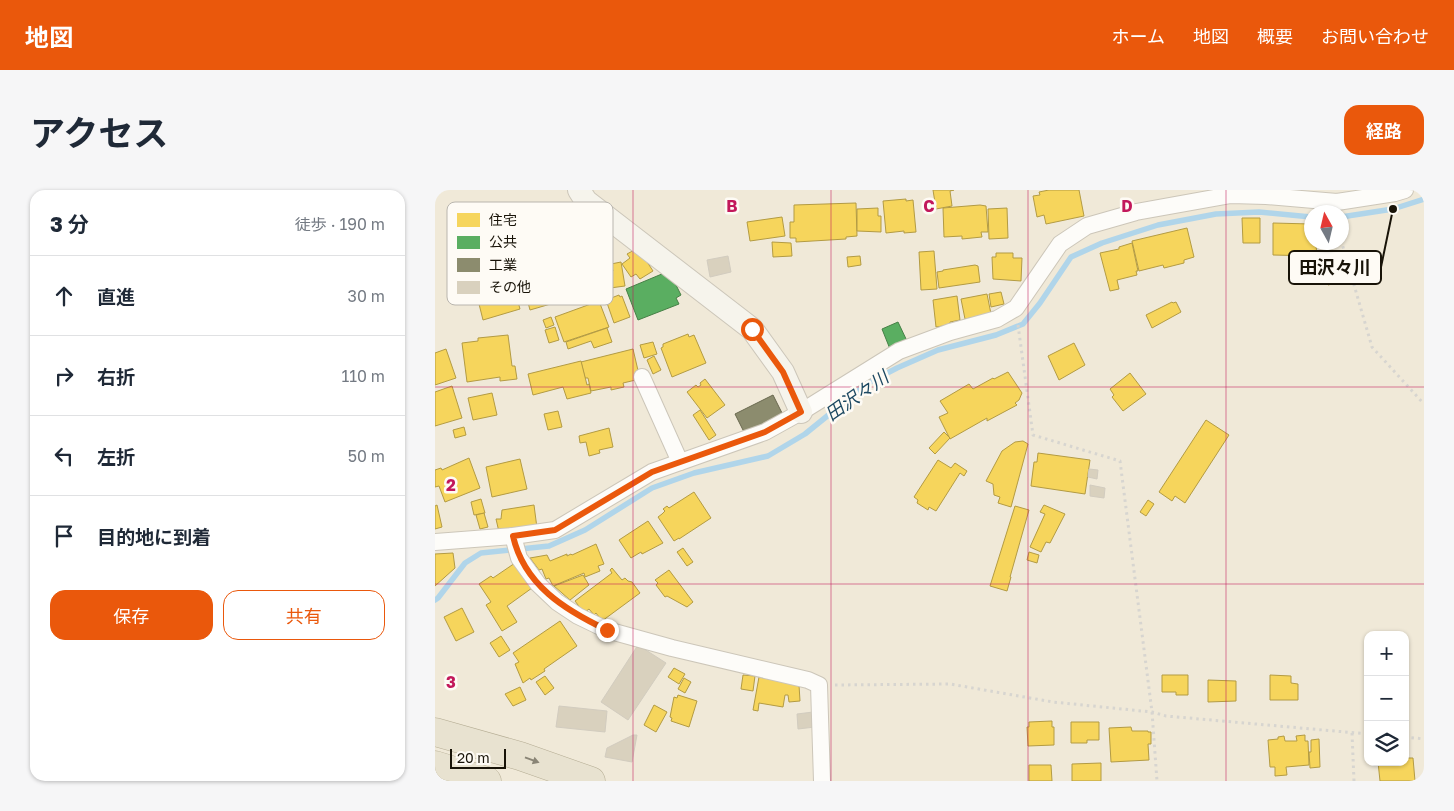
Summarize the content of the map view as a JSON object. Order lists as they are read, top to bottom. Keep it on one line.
{"water":["田沢々川"],"places":["田沢々川"],"legend":["住宅","公共","工業","その他"],"scale_bar":"20 m","north":"top","page":{"header":"地図","nav":["ホーム","地図","概要","お問い合わせ"],"title":"アクセス","buttons":["経路",["保存","共有"]],"heading":["3 分","徒歩 · 190 m"],"list":[["直進","30 m"],["右折","110 m"],["左折","50 m"],"目的地に到着"],"map_buttons":["+","−"],"scale":"20 m"},"grid":{"columns":["B","C","D"],"rows":["2","3"]}}
